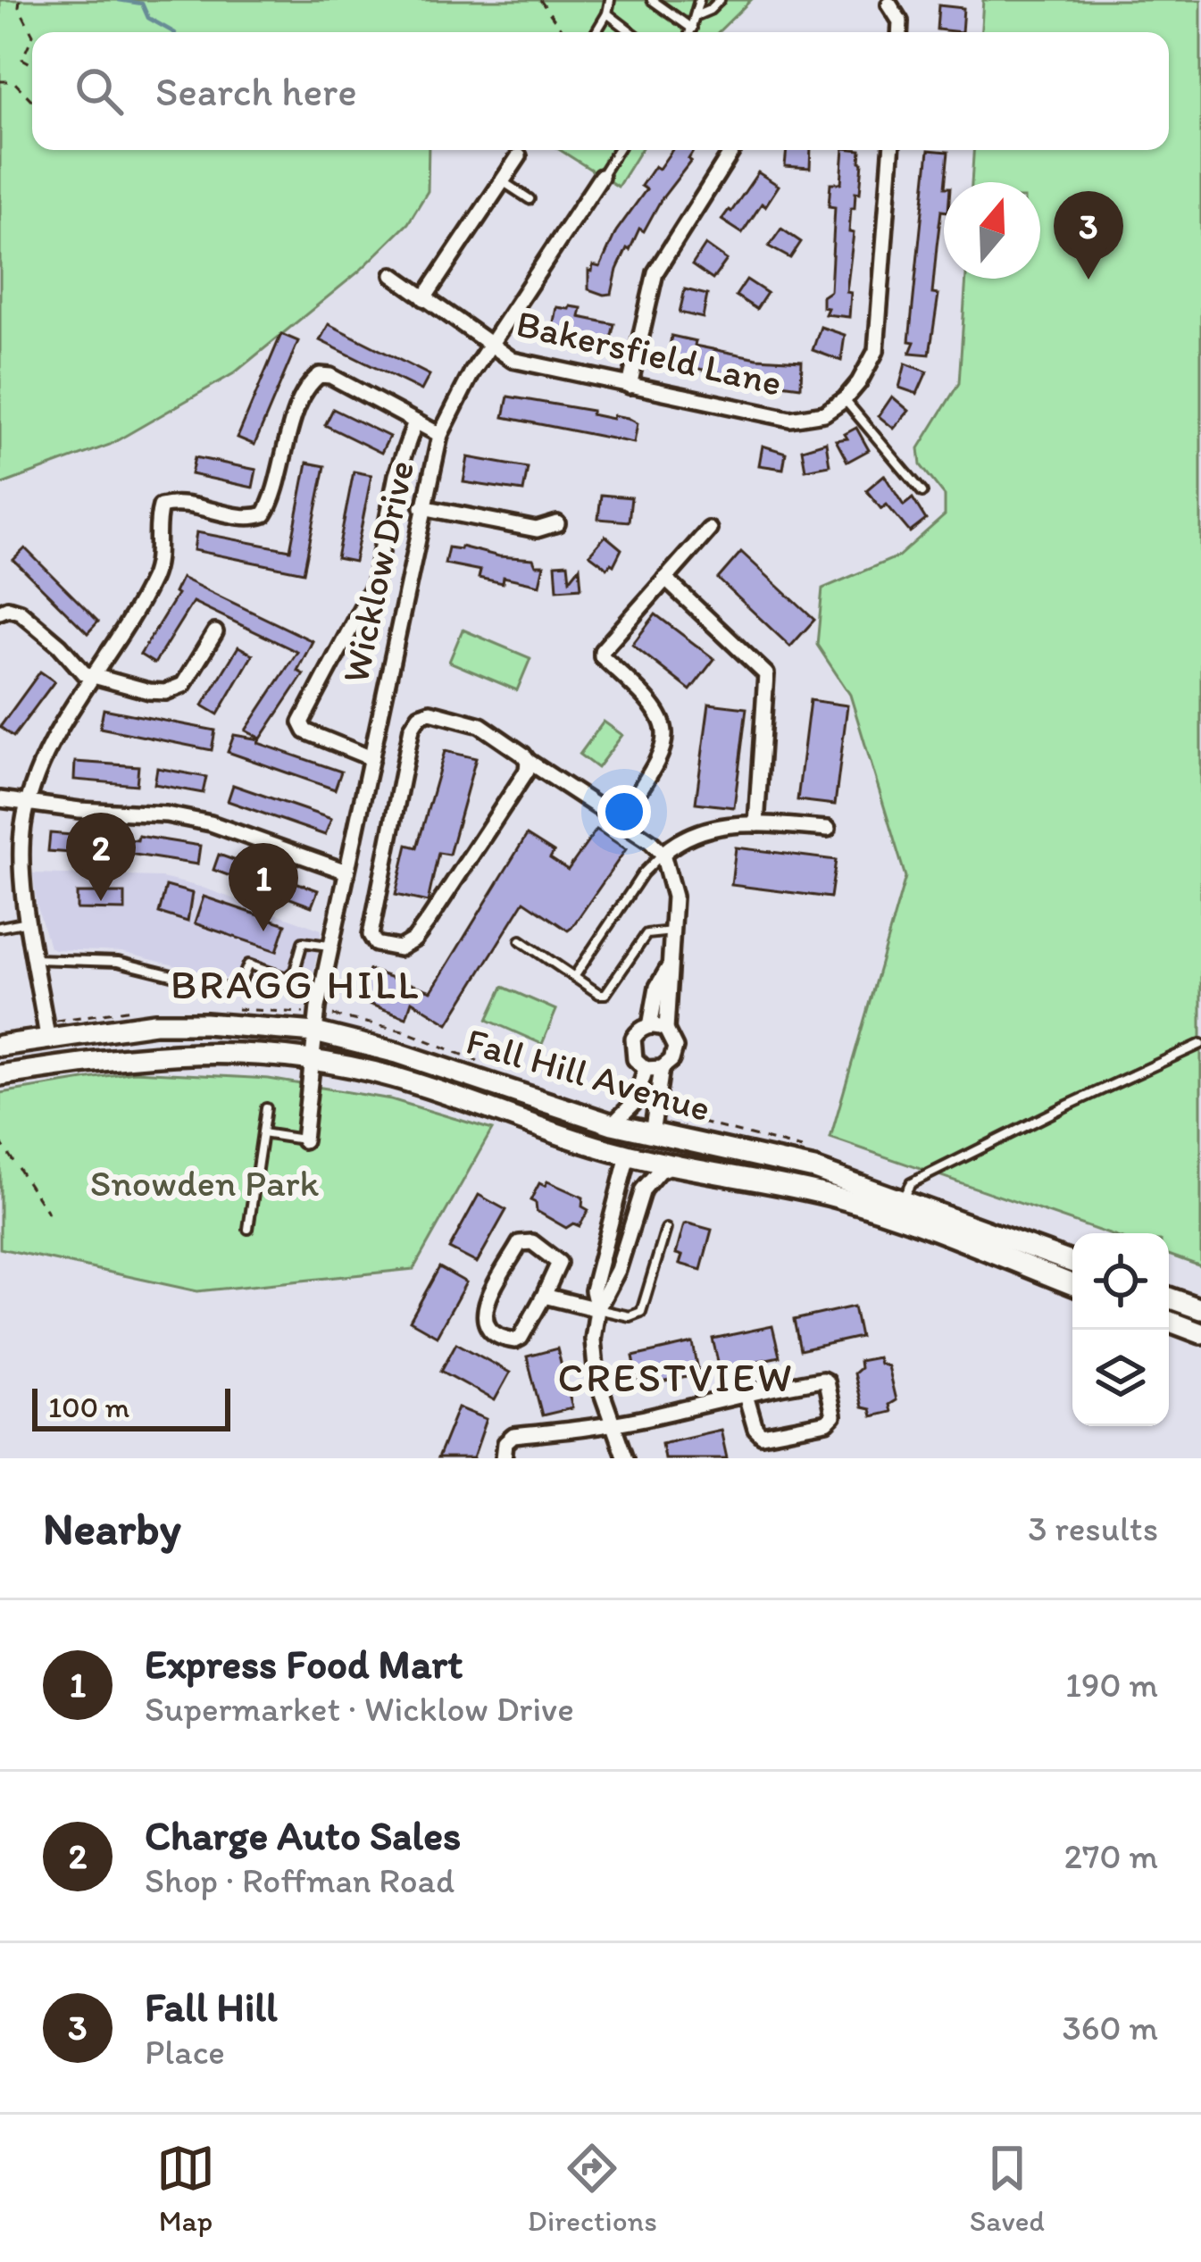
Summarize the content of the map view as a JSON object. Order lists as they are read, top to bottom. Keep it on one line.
{"streets":{"main road":["Fall Hill Avenue"],"street":["Bakersfield Lane","Wicklow Drive"]},"crossings":[["Bakersfield Lane","Wicklow Drive"],["Wicklow Drive","Fall Hill Avenue"]],"districts":["BRAGG HILL","CRESTVIEW"],"parks":["Snowden Park"],"scale_bar":"100 m","north":"top","page":{"search":"Search here","pins":["3","2","1"],"scale":"100 m","heading":["Nearby","3 results"],"list":[{"mark":"1","name":"Express Food Mart","note":"Supermarket · Wicklow Drive","value":"190 m"},{"mark":"2","name":"Charge Auto Sales","note":"Shop · Roffman Road","value":"270 m"},{"mark":"3","name":"Fall Hill","note":"Place","value":"360 m"}],"nav":["Map","Directions","Saved"]}}
